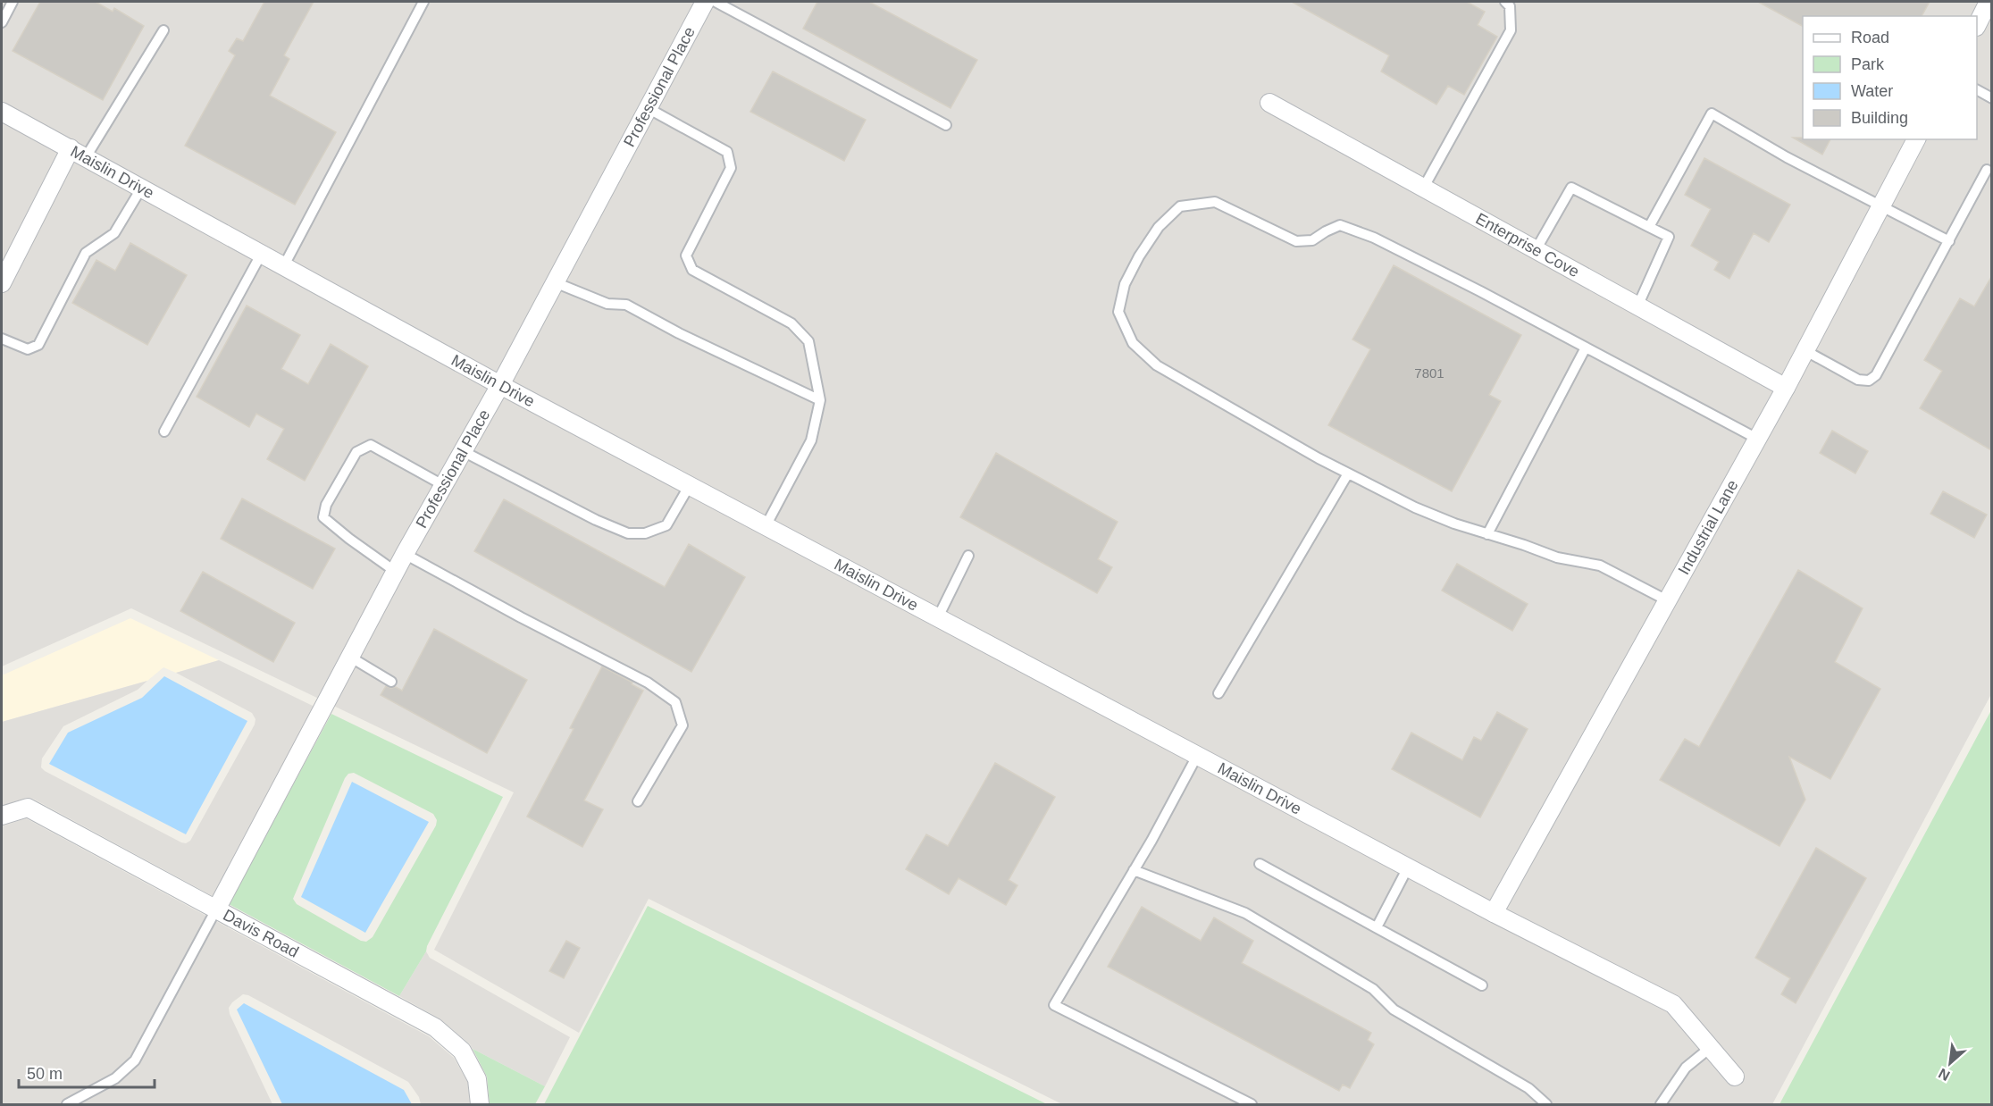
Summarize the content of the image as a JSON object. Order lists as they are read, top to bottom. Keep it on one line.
{"streets":{"street":["Professional Place","Maislin Drive","Enterprise Cove","Industrial Lane","Davis Road"]},"crossings":[["Professional Place","Maislin Drive"],["Professional Place","Davis Road"],["Maislin Drive","Industrial Lane"],["Enterprise Cove","Industrial Lane"]],"house_numbers":["7801"],"legend":["Road","Park","Water","Building"],"scale_bar":"50 m","north":"bottom left"}
